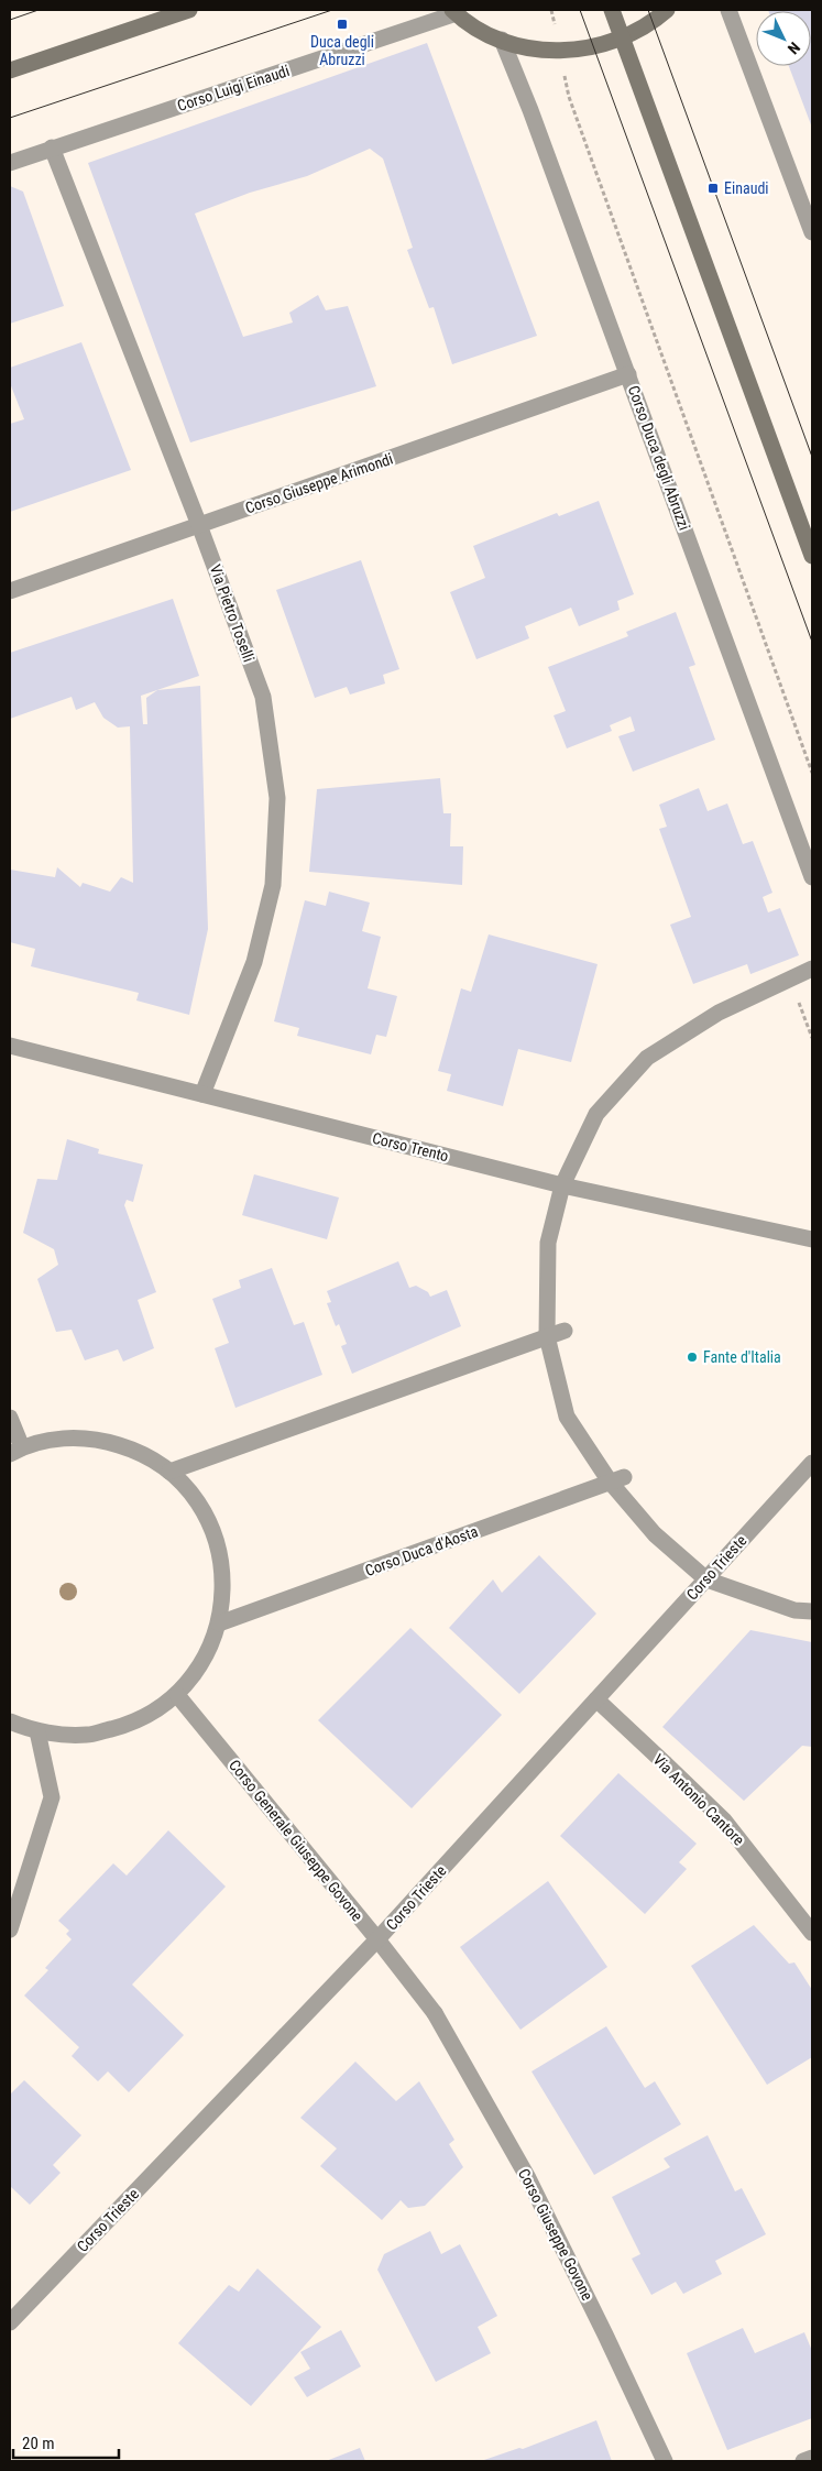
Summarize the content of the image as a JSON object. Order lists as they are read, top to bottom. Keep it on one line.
{"streets":{"street":["Corso Luigi Einaudi","Corso Duca degli Abruzzi","Corso Giuseppe Arimondi","Via Pietro Toselli","Corso Trento","Corso Duca d'Aosta","Corso Trieste","Via Antonio Cantore","Corso Generale Giuseppe Govone","Corso Giuseppe Govone"]},"crossings":[["Corso Luigi Einaudi","Via Pietro Toselli"],["Corso Duca degli Abruzzi","Corso Giuseppe Arimondi"],["Corso Giuseppe Arimondi","Via Pietro Toselli"],["Via Pietro Toselli","Corso Trento"],["Corso Trieste","Via Antonio Cantore"],["Corso Trieste","Corso Generale Giuseppe Govone"],["Corso Generale Giuseppe Govone","Corso Giuseppe Govone"]],"places":{"transit":["Duca degli Abruzzi","Einaudi"],"other":["Fante d'Italia"]},"scale_bar":"20 m","north":"bottom right"}
